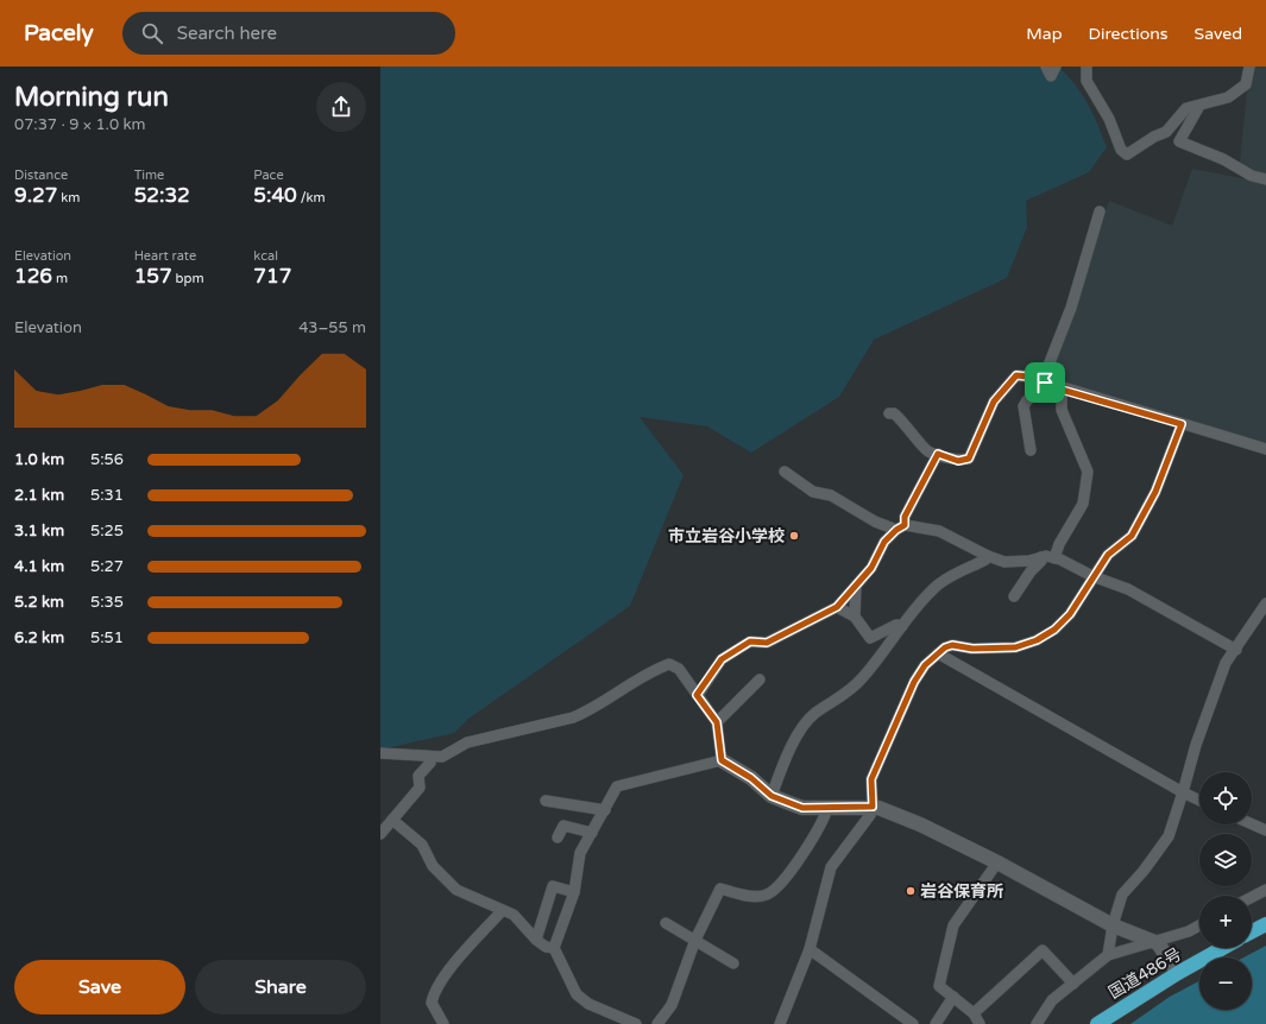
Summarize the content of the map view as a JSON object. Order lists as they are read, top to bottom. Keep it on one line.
{"streets":{"highway":["国道486号"]},"places":["市立岩谷小学校","岩谷保育所"],"page":{"header":"Pacely","search":"Search here","nav":["Map","Directions","Saved"],"heading":["Morning run","07:37 · 9 × 1.0 km"],"stats":[["Distance","9.27 km"],["Time","52:32"],["Pace","5:40 /km"],["Elevation","126 m"],["Heart rate","157 bpm"],["kcal","717"]],"chart":["Elevation","43–55 m"],"list":[{"name":"1.0 km","note":"5:56"},{"name":"2.1 km","note":"5:31"},{"name":"3.1 km","note":"5:25"},{"name":"4.1 km","note":"5:27"},{"name":"5.2 km","note":"5:35"},{"name":"6.2 km","note":"5:51"}],"map_buttons":["+","−"],"buttons":["Save","Share"]}}
